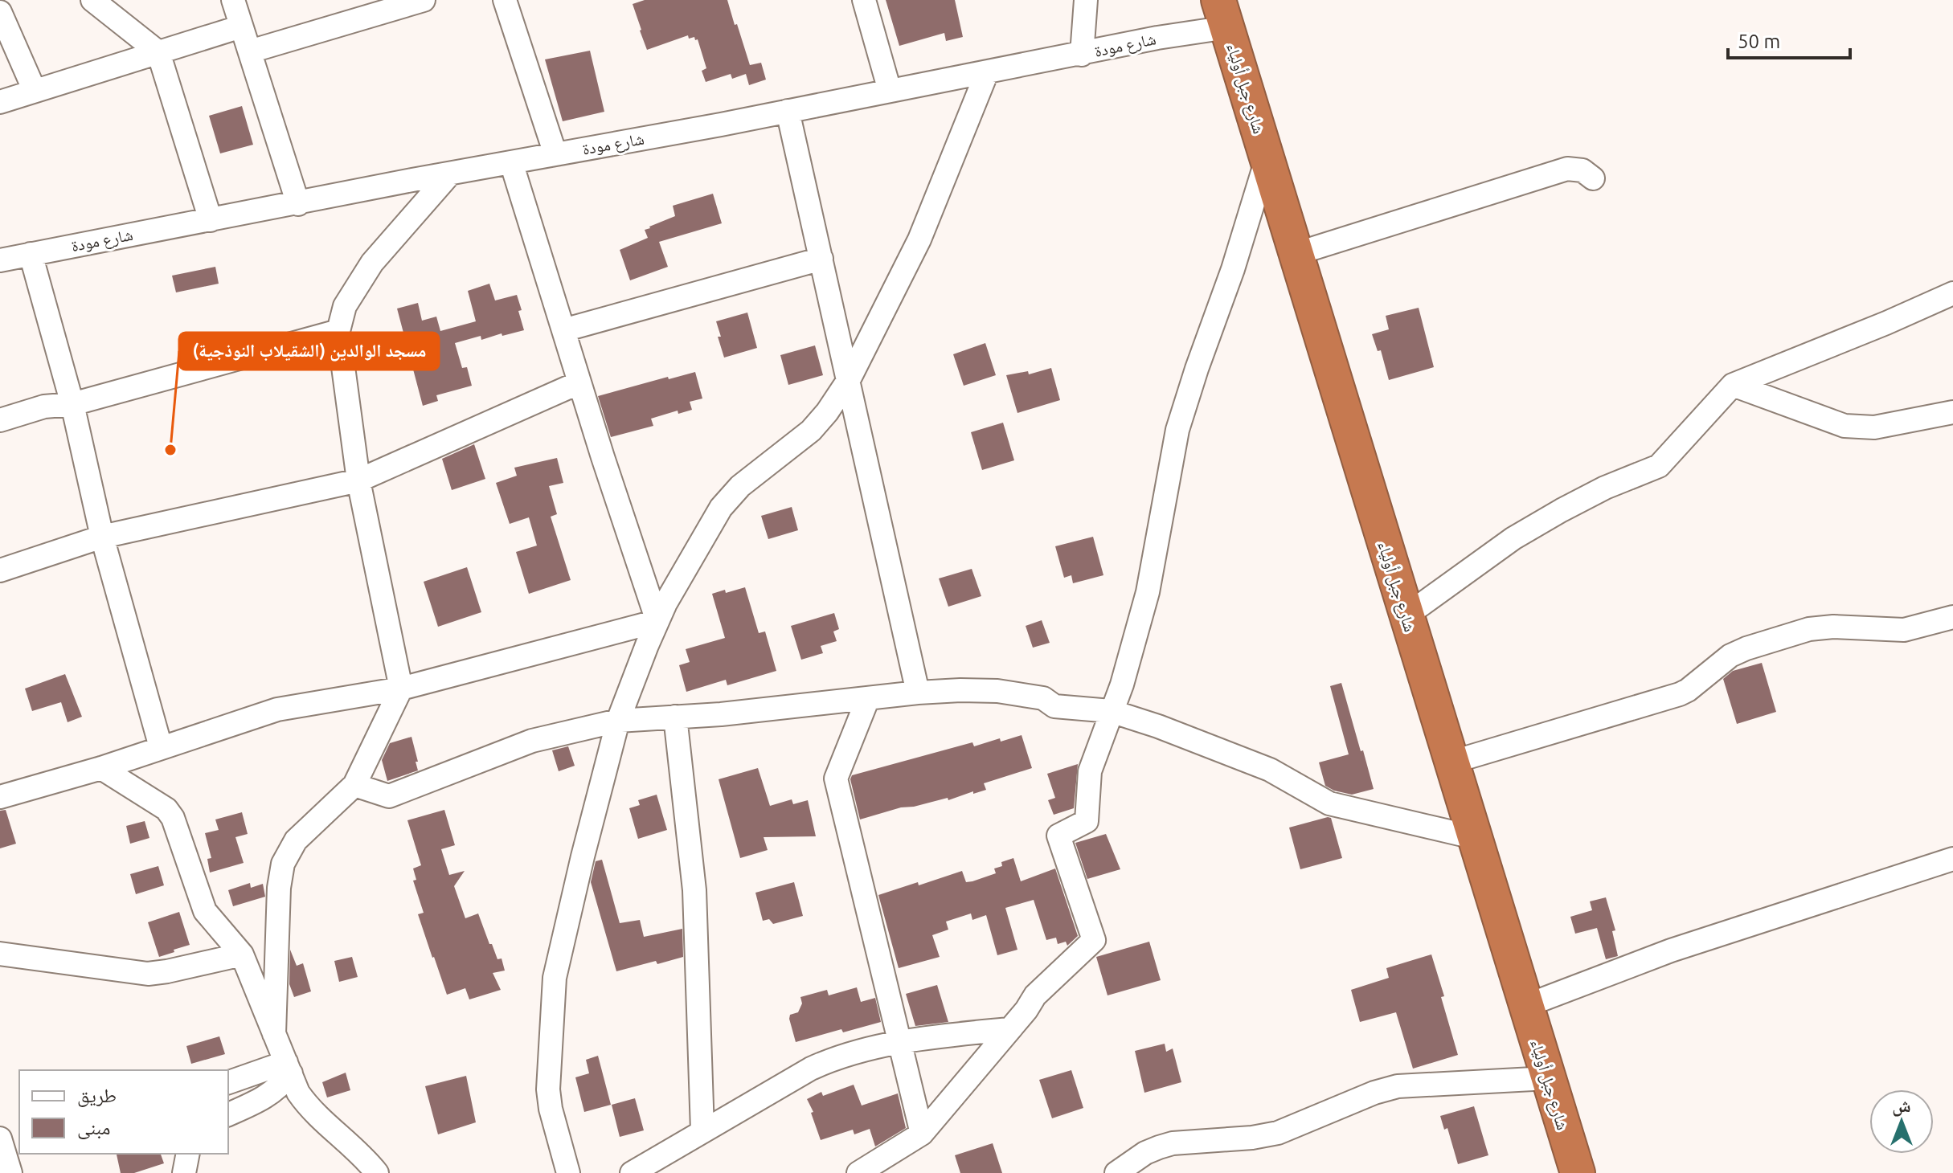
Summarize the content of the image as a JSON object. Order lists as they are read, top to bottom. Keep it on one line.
{"streets":{"highway":["شارع جبل أولياء"],"street":["شارع مودة"]},"crossings":[["شارع مودة","شارع جبل أولياء"]],"places":["مسجد الوالدين (الشقيلاب النوذجية)"],"legend":["طريق","مبنى"],"scale_bar":"50 m","north":"top"}
